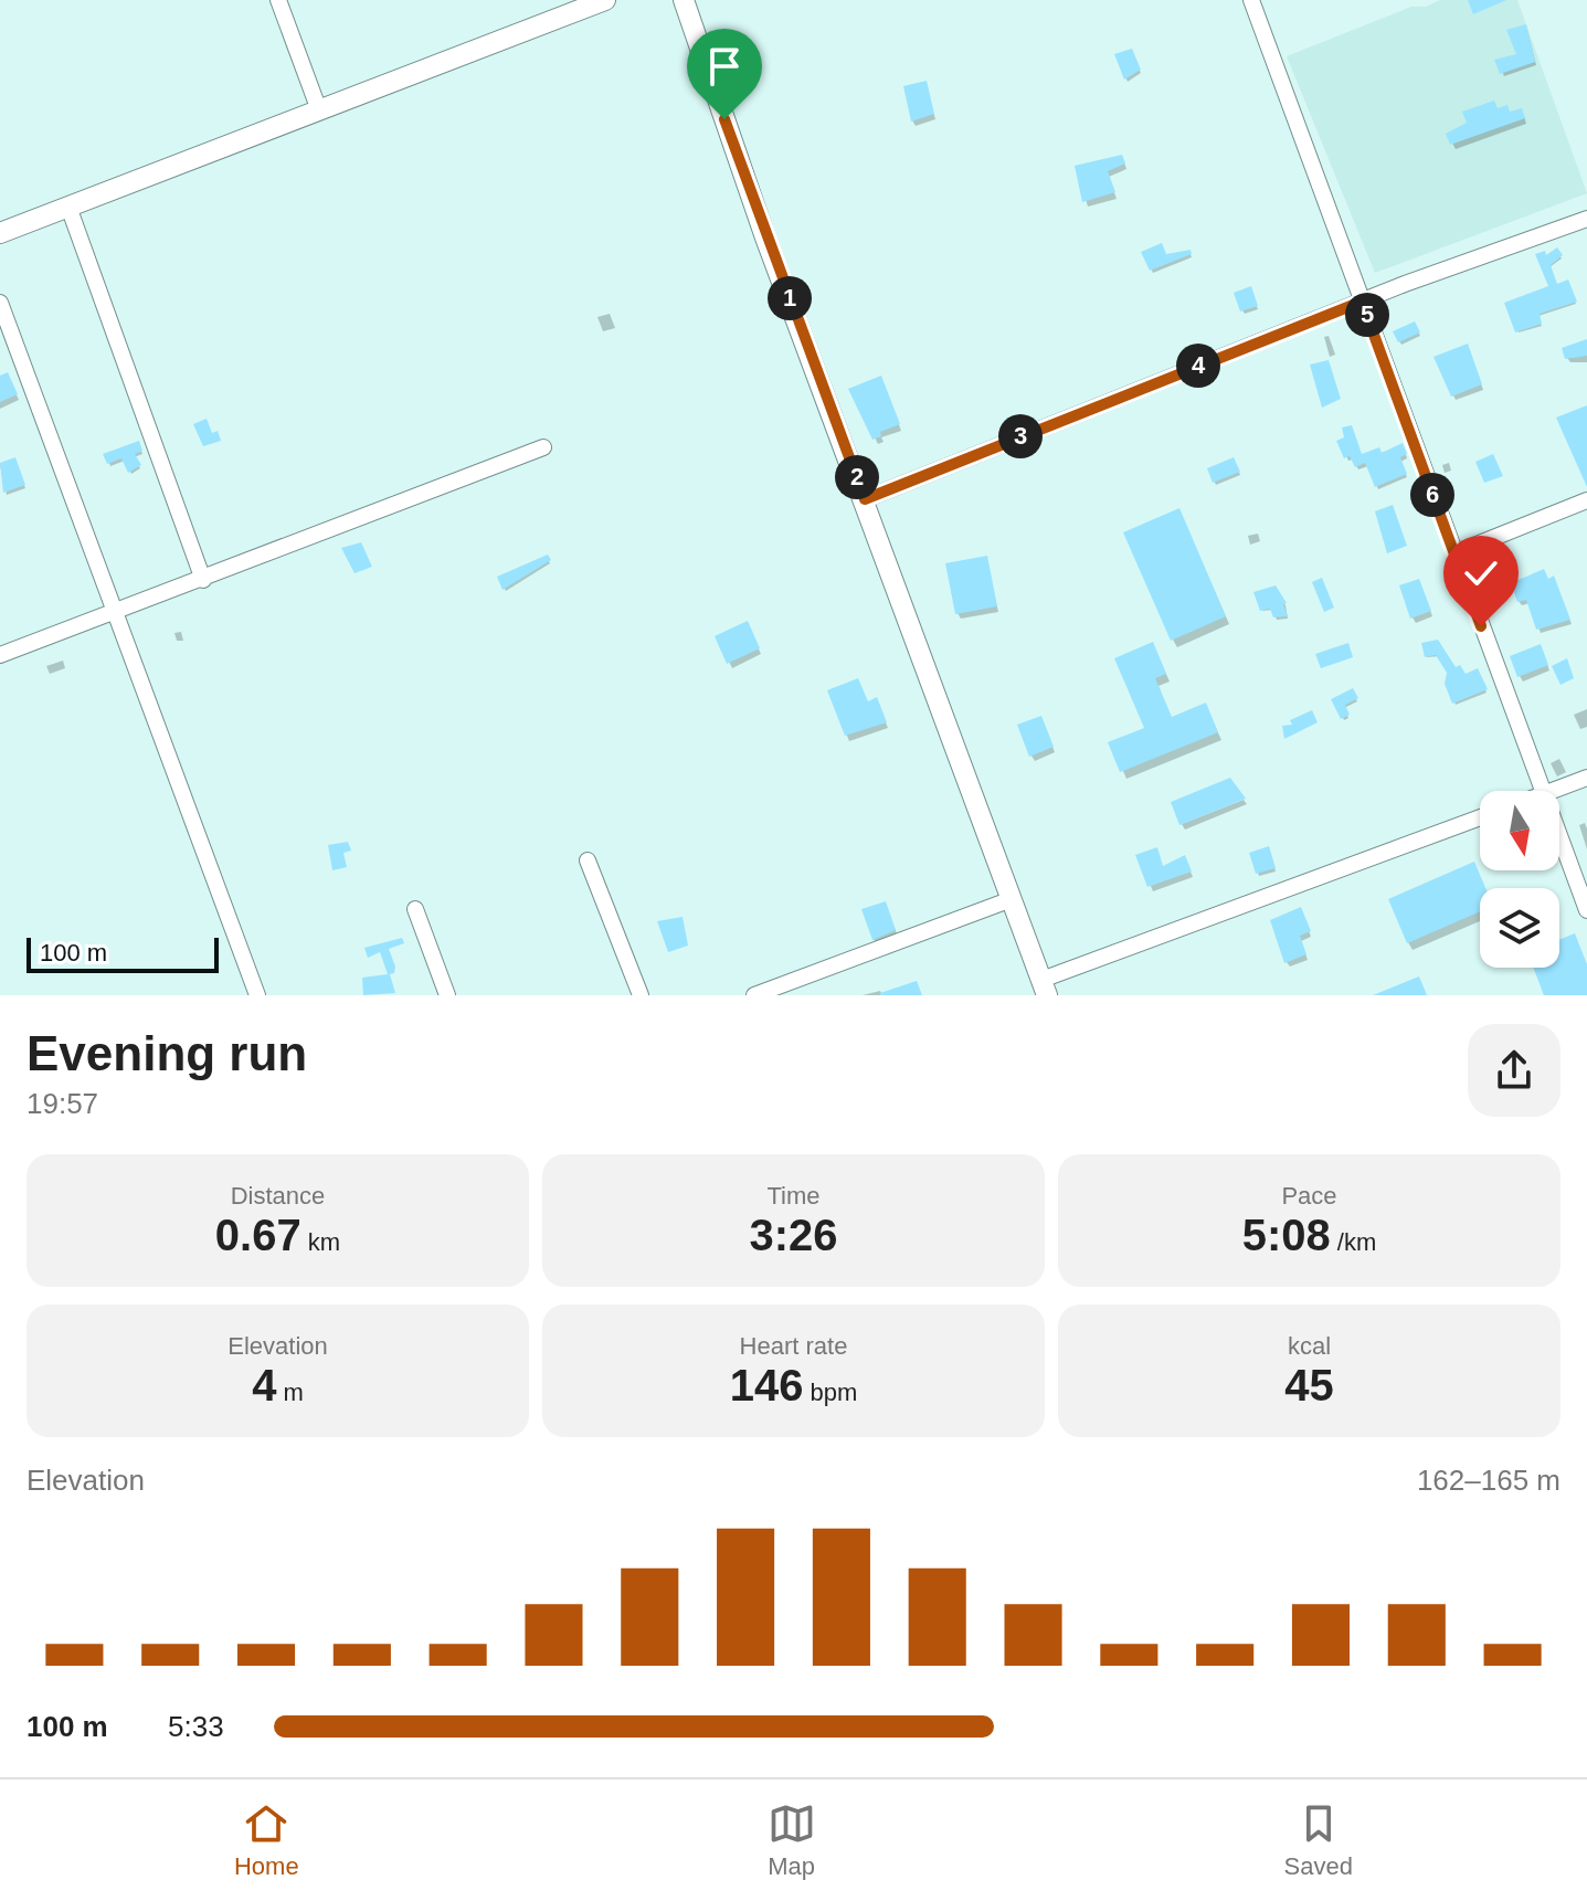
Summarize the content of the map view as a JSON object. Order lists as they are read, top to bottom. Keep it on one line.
{"scale_bar":"100 m","north":"bottom","page":{"pins":["1","5","4","3","2","6"],"scale":"100 m","heading":["Evening run","19:57"],"stats":[["Distance","0.67 km"],["Time","3:26"],["Pace","5:08 /km"],["Elevation","4 m"],["Heart rate","146 bpm"],["kcal","45"]],"chart":["Elevation","162–165 m"],"list":[{"name":"100 m","note":"5:33"}],"tabs":["Home","Map","Saved"]}}
